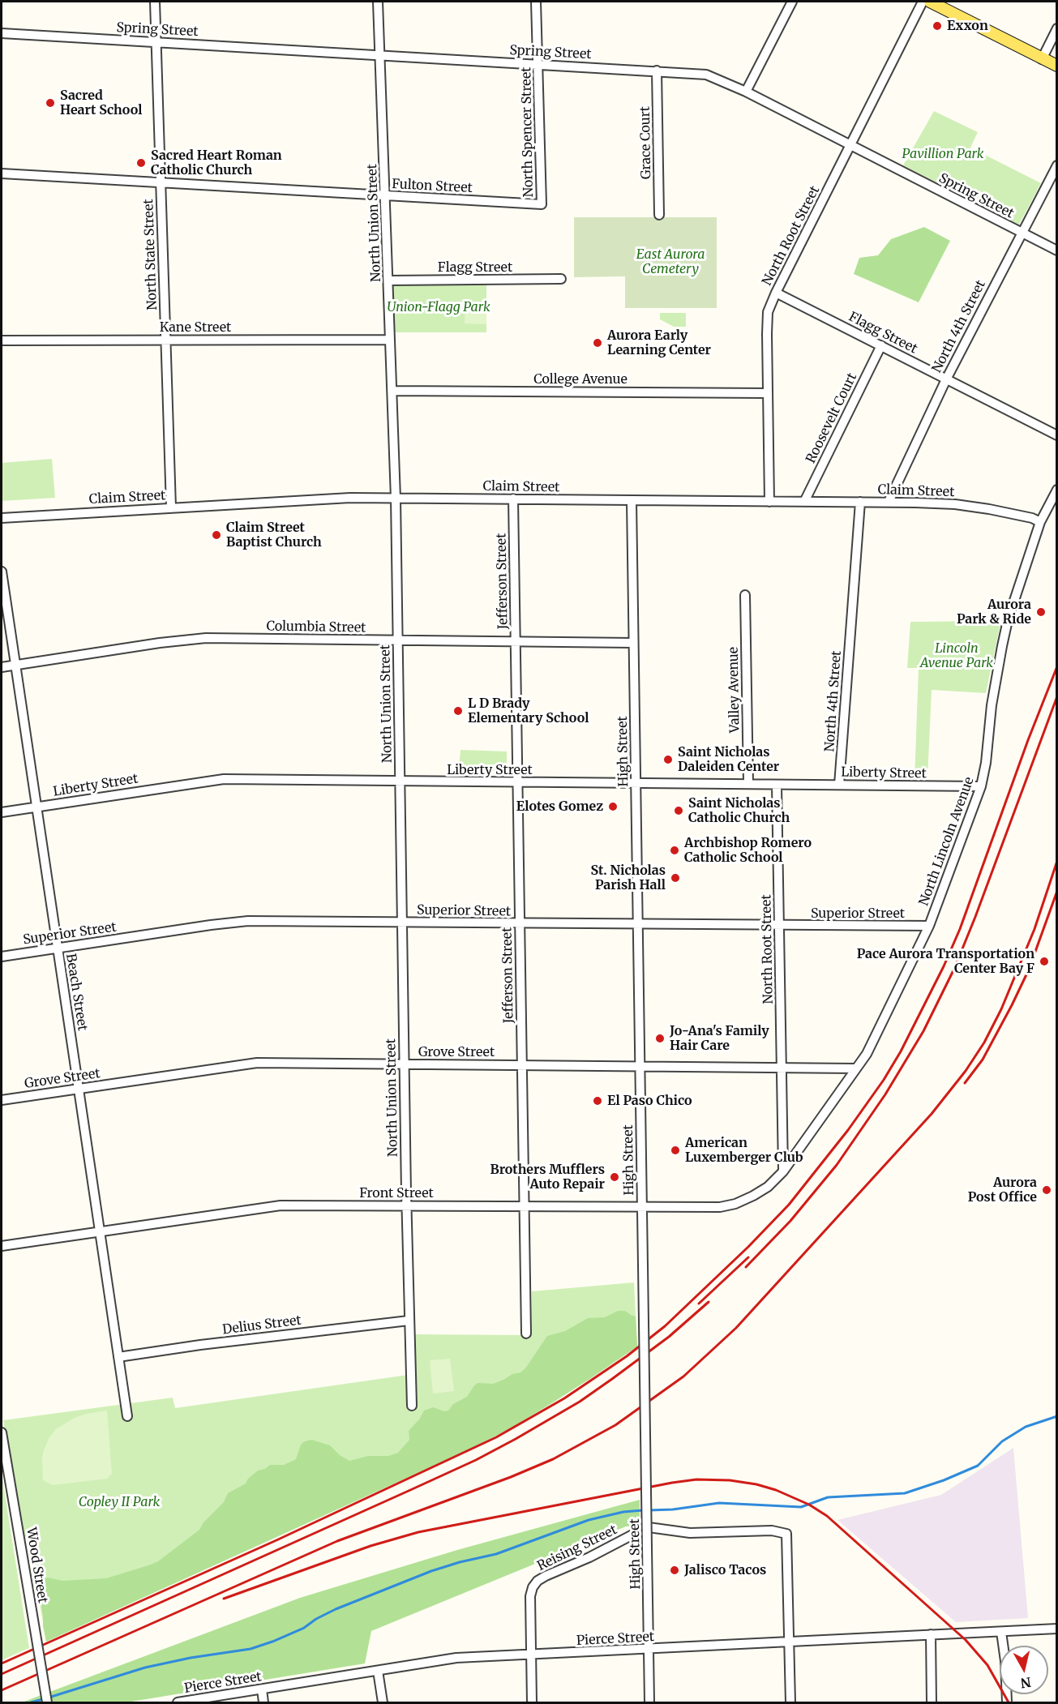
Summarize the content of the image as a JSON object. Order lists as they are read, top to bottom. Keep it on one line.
{"streets":{"street":["Spring Street","North Spencer Street","Grace Court","Fulton Street","North Union Street","North Root Street","North State Street","Flagg Street","North 4th Street","Kane Street","College Avenue","Roosevelt Court","Claim Street","Jefferson Street","Columbia Street","Valley Avenue","High Street","Liberty Street","North Lincoln Avenue","Superior Street","Beach Street","Grove Street","Front Street","Delius Street","Reising Street","Wood Street","Pierce Street"]},"crossings":[["Spring Street","North Spencer Street"],["Spring Street","Grace Court"],["Spring Street","North Union Street"],["Spring Street","North Root Street"],["Spring Street","North State Street"],["Spring Street","North 4th Street"],["North Spencer Street","Fulton Street"],["Fulton Street","North Union Street"],["Fulton Street","North State Street"],["North Union Street","Flagg Street"],["North Union Street","Kane Street"],["North Union Street","College Avenue"],["North Union Street","Claim Street"],["North Union Street","Columbia Street"],["North Union Street","Liberty Street"],["North Union Street","Superior Street"],["North Union Street","Grove Street"],["North Union Street","Front Street"],["North Union Street","Delius Street"],["North Root Street","Flagg Street"],["North Root Street","College Avenue"],["North Root Street","Claim Street"],["North Root Street","Liberty Street"],["North Root Street","North Lincoln Avenue"],["North Root Street","Superior Street"],["North Root Street","Grove Street"],["North Root Street","Front Street"],["North State Street","Kane Street"],["North State Street","Claim Street"],["Flagg Street","North 4th Street"],["Flagg Street","Roosevelt Court"],["North 4th Street","Claim Street"],["North 4th Street","Liberty Street"],["Roosevelt Court","Claim Street"],["Claim Street","Jefferson Street"],["Claim Street","High Street"],["Claim Street","North Lincoln Avenue"],["Jefferson Street","Columbia Street"],["Jefferson Street","Liberty Street"],["Jefferson Street","Superior Street"],["Jefferson Street","Grove Street"],["Jefferson Street","Front Street"],["Columbia Street","High Street"],["Columbia Street","Beach Street"],["Valley Avenue","Liberty Street"],["High Street","Liberty Street"],["High Street","Superior Street"],["High Street","Grove Street"],["High Street","Front Street"],["High Street","Pierce Street"],["Liberty Street","North Lincoln Avenue"],["Liberty Street","Beach Street"],["North Lincoln Avenue","Superior Street"],["North Lincoln Avenue","Grove Street"],["North Lincoln Avenue","Front Street"],["Superior Street","Beach Street"],["Beach Street","Grove Street"],["Beach Street","Front Street"],["Beach Street","Delius Street"],["Reising Street","Pierce Street"]],"parks":["Pavillion Park","East Aurora Cemetery","Union-Flagg Park","Lincoln Avenue Park","Copley II Park"],"places":["Exxon","Sacred Heart School","Sacred Heart Roman Catholic Church","Aurora Early Learning Center","Claim Street Baptist Church","Aurora Park & Ride","L D Brady Elementary School","Saint Nicholas Daleiden Center","Elotes Gomez","Saint Nicholas Catholic Church","Archbishop Romero Catholic School","St. Nicholas Parish Hall","Pace Aurora Transportation Center Bay F","Jo-Ana's Family Hair Care","El Paso Chico","American Luxemberger Club","Brothers Mufflers Auto Repair","Aurora Post Office","Jalisco Tacos"],"north":"bottom"}
